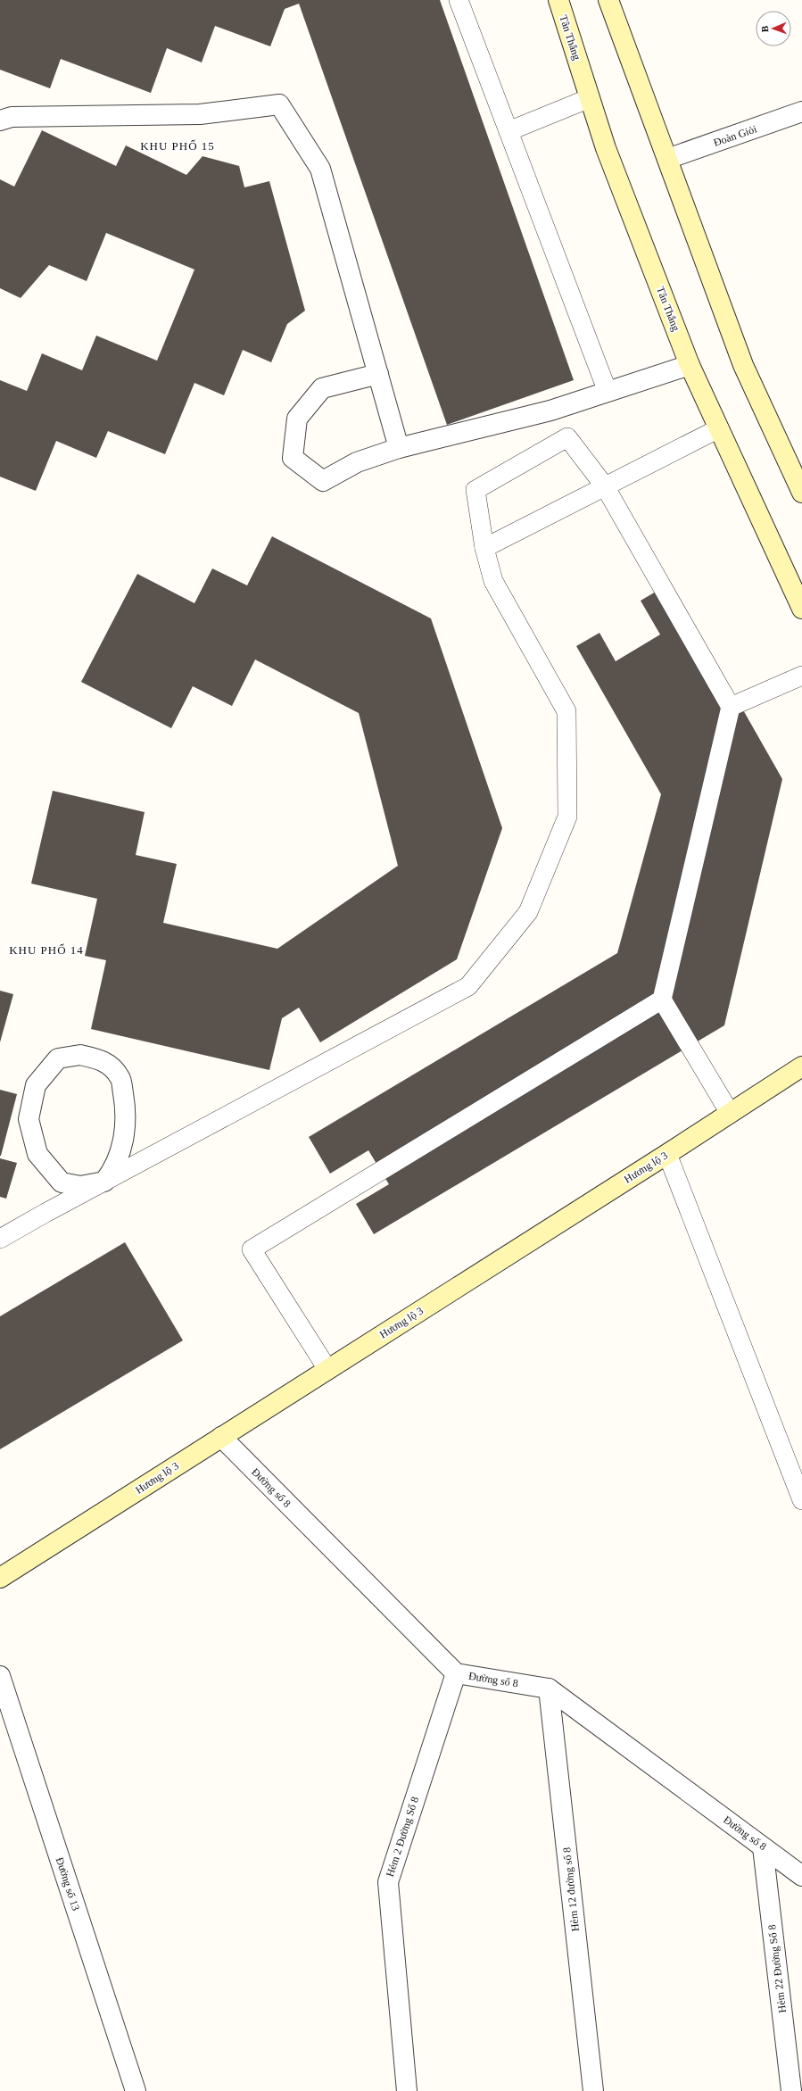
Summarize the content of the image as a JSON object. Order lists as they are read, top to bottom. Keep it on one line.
{"streets":{"street":["Tân Thắng","Đoàn Giỏi","Hương lộ 3","Đường số 8","Hẻm 2 Đường Số 8","Đường số 13","Hẻm 12 đường số 8","Hẻm 22 Đường Số 8"]},"crossings":[["Hương lộ 3","Đường số 8"],["Đường số 8","Hẻm 2 Đường Số 8"],["Đường số 8","Hẻm 12 đường số 8"],["Đường số 8","Hẻm 22 Đường Số 8"]],"districts":["KHU PHỐ 15","KHU PHỐ 14"],"north":"left"}
